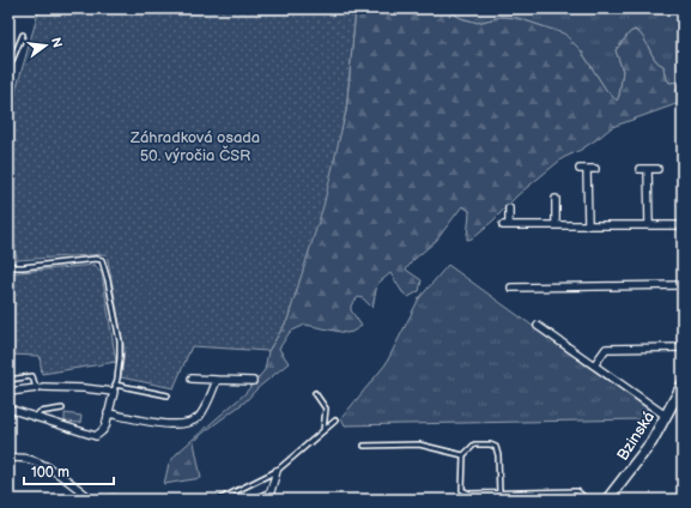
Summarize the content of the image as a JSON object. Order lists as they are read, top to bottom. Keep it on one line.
{"streets":{"street":["Bzinská"]},"parks":["Záhradková osada 50. výročia ČSR"],"scale_bar":"100 m","north":"right"}
